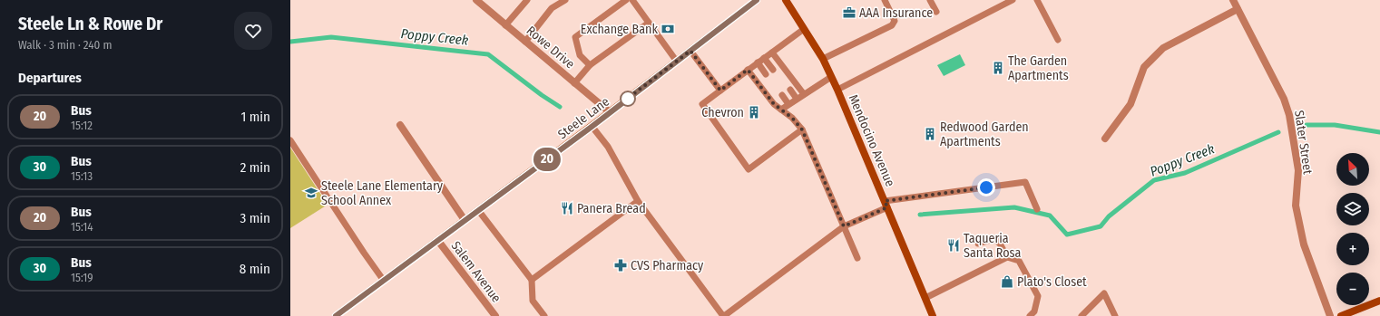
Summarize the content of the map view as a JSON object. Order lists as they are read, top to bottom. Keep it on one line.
{"streets":{"main road":["Steele Lane","Mendocino Avenue"],"street":["Rowe Drive","Slater Street","Salem Avenue"]},"crossings":[["Rowe Drive","Steele Lane"],["Steele Lane","Salem Avenue"]],"water":["Poppy Creek"],"places":{"office":["AAA Insurance"],"bank":["Exchange Bank"],"building":["The Garden Apartments","Chevron","Redwood Garden Apartments"],"school or university":["Steele Lane Elementary School Annex"],"restaurant":["Panera Bread","Taqueria Santa Rosa"],"pharmacy":["CVS Pharmacy"],"shop":["Plato's Closet"]},"lines":["bus line 20"],"north":"top left","page":{"heading":[["Steele Ln & Rowe Dr","Walk · 3 min · 240 m"],"Departures"],"on_map":"20","list":[{"mark":"20","name":"Bus","note":"15:12","value":"1 min"},{"mark":"30","name":"Bus","note":"15:13","value":"2 min"},{"mark":"20","name":"Bus","note":"15:14","value":"3 min"},{"mark":"30","name":"Bus","note":"15:19","value":"8 min"}],"map_buttons":["+","−"]}}
